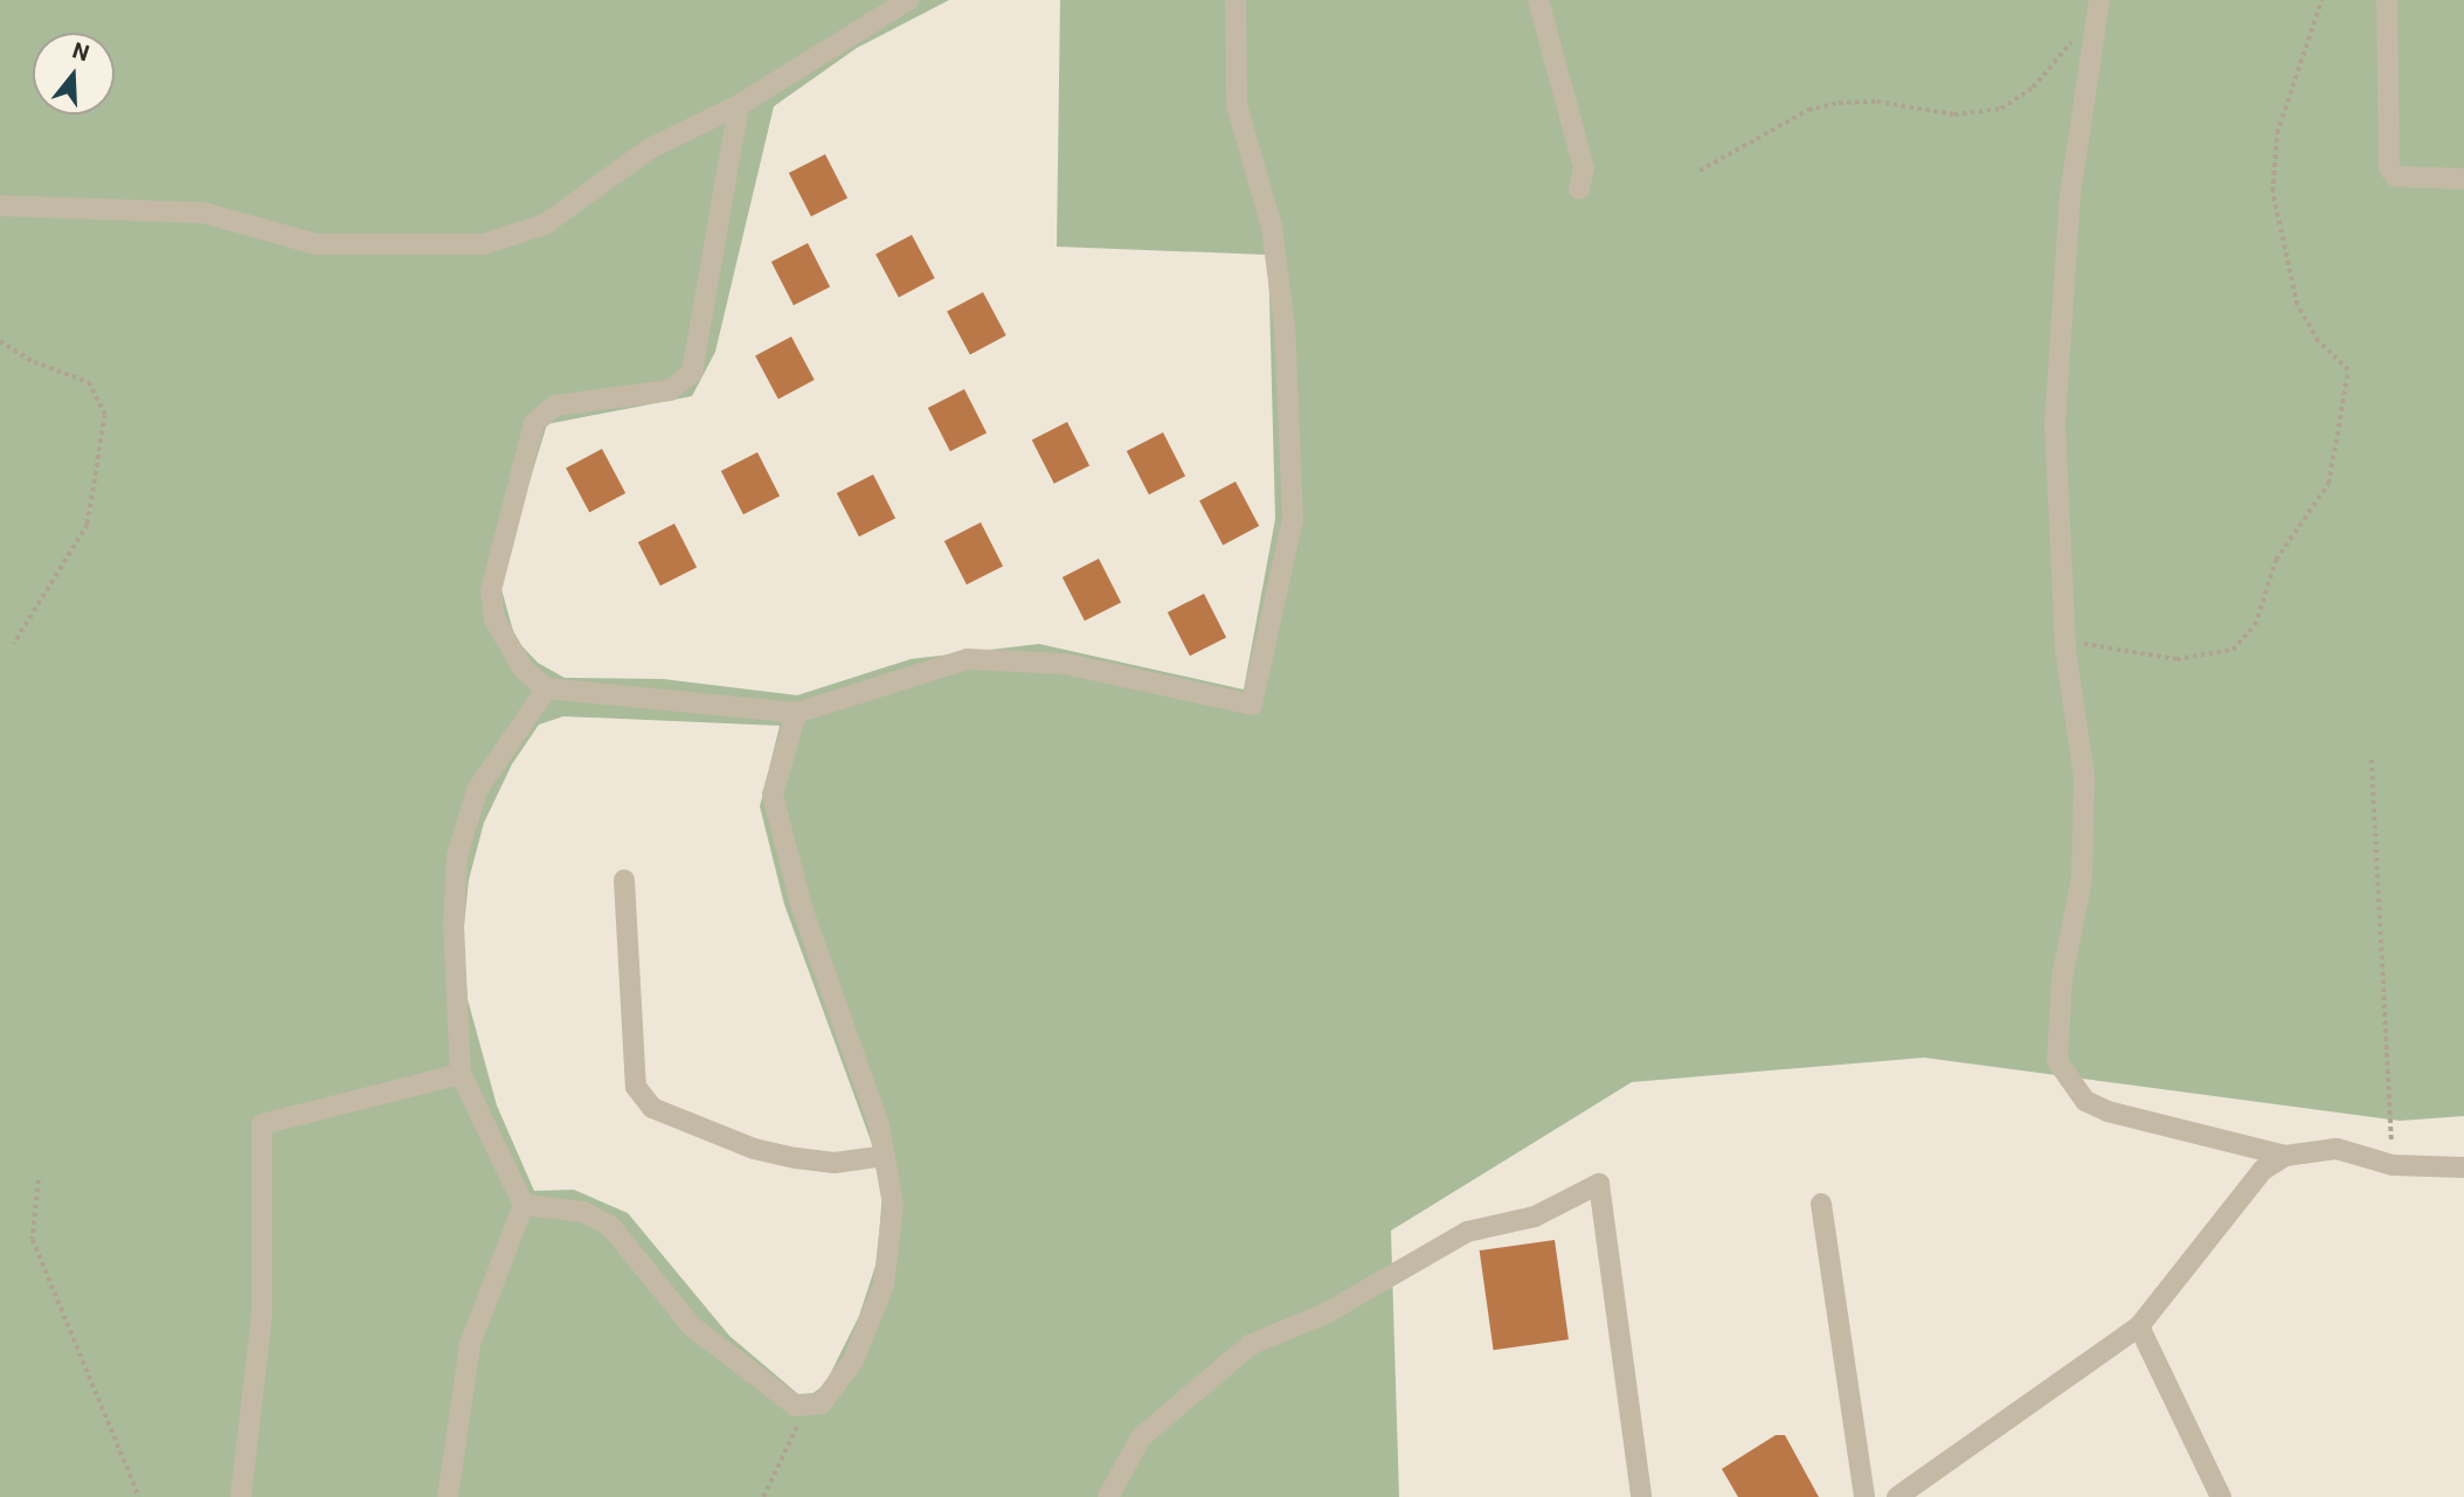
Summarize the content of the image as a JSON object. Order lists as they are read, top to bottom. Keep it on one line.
{"north":"top"}
